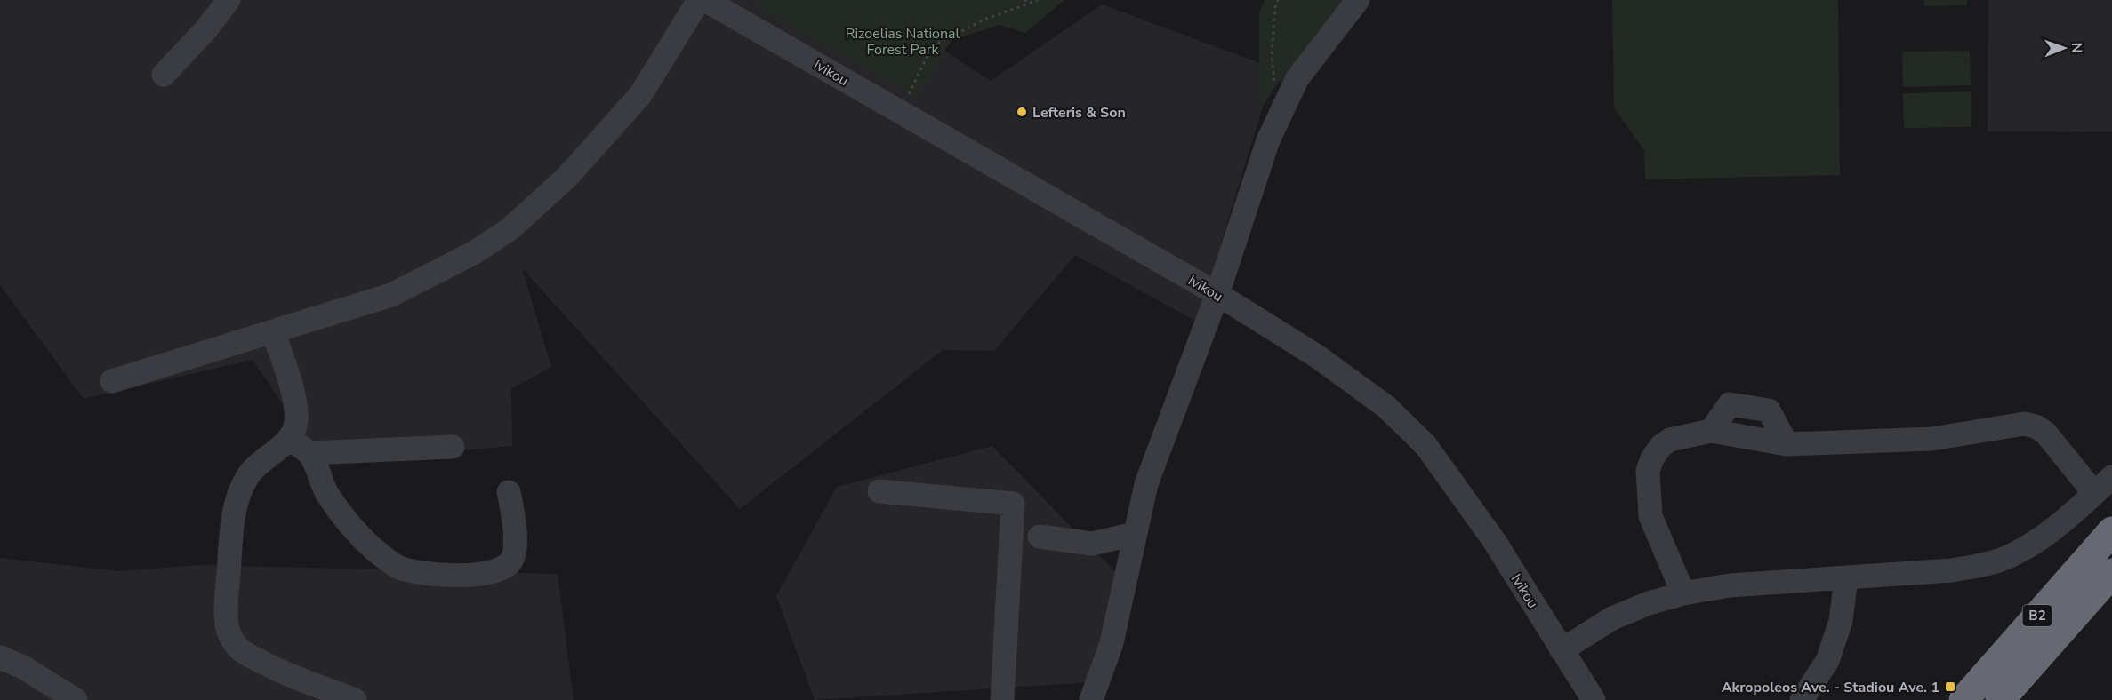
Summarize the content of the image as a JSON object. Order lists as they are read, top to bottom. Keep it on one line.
{"streets":{"highway":["B2"],"street":["Ivikou"]},"parks":["Rizoelias National Forest Park"],"places":{"other":["Lefteris & Son"],"transit":["Akropoleos Ave. - Stadiou Ave. 1"]},"north":"right"}
